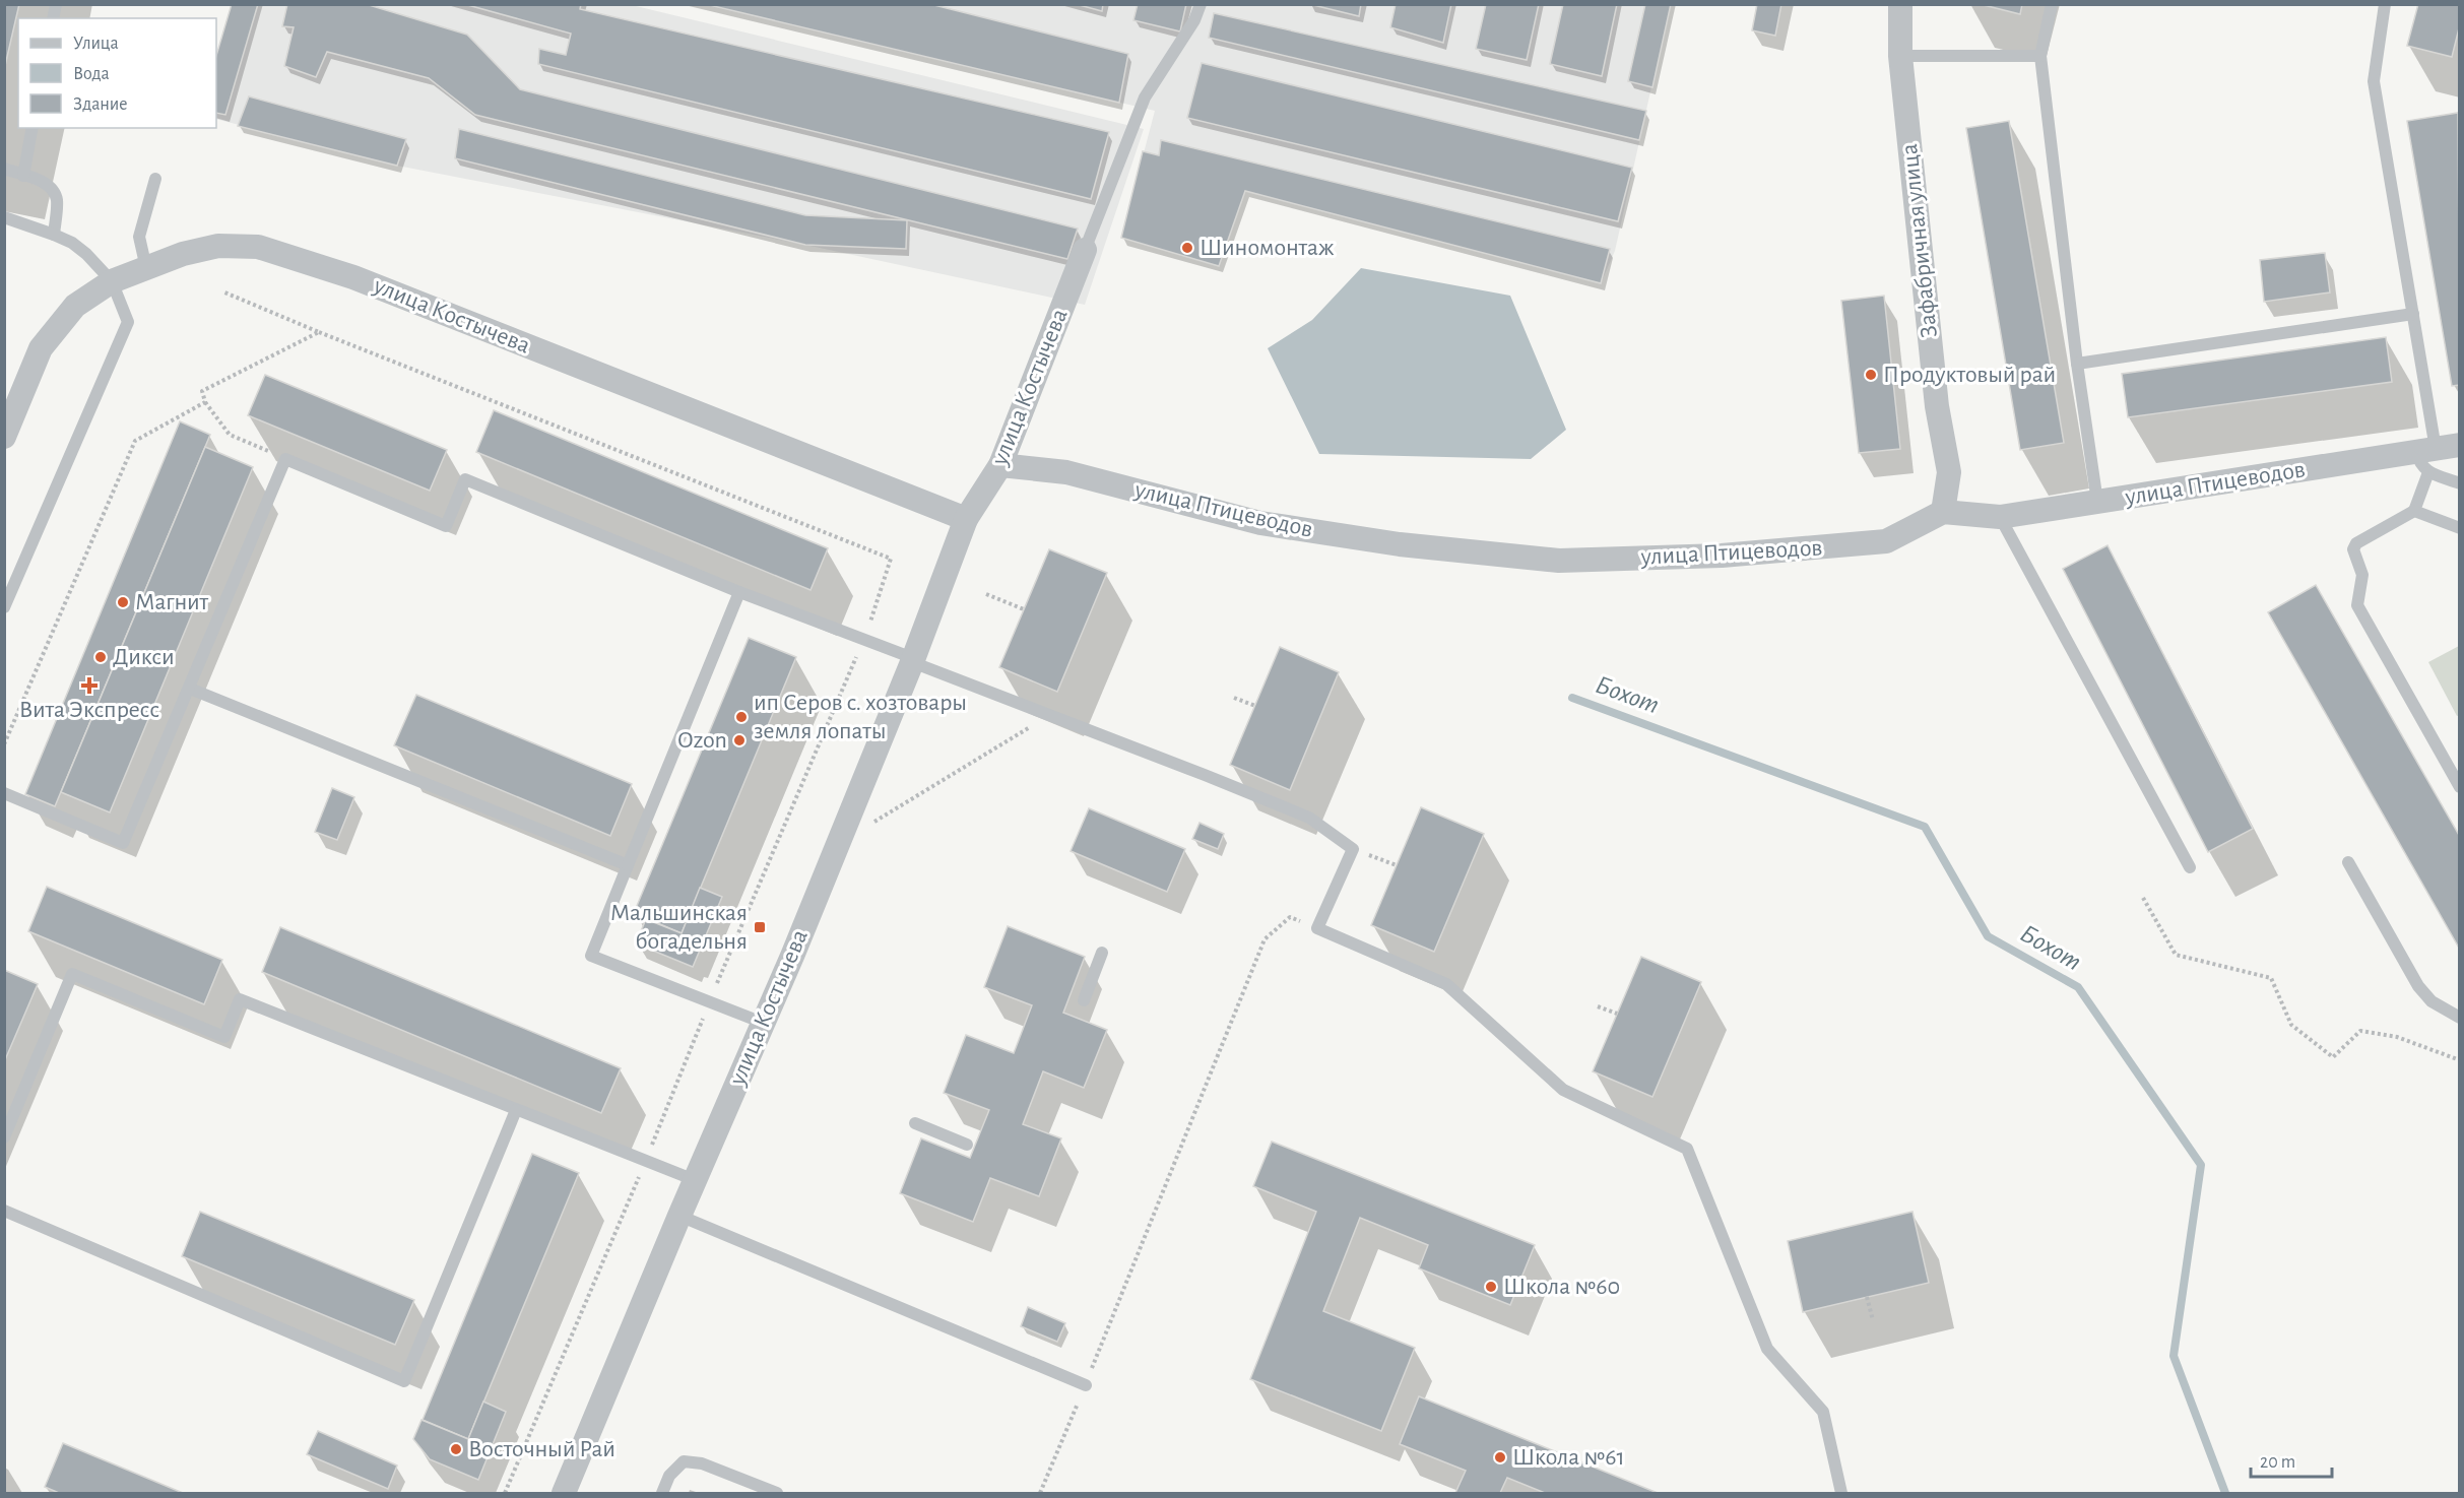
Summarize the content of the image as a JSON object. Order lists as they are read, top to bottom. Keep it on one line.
{"streets":{"street":["Зафабричная улица","улица Костычева","улица Птицеводов"]},"crossings":[["Зафабричная улица","улица Птицеводов"],["улица Костычева","улица Птицеводов"]],"water":["Бохот"],"places":{"other":["Шиномонтаж","Продуктовый рай","Магнит","Дикси","ип Серов с. хозтовары земля лопаты","Ozon","Школа №60","Восточный Рай","Школа №61"],"health":["Вита Экспресс"],"transit":["Мальшинская богадельня"]},"legend":["Улица","Вода","Здание"],"scale_bar":"20 m"}
